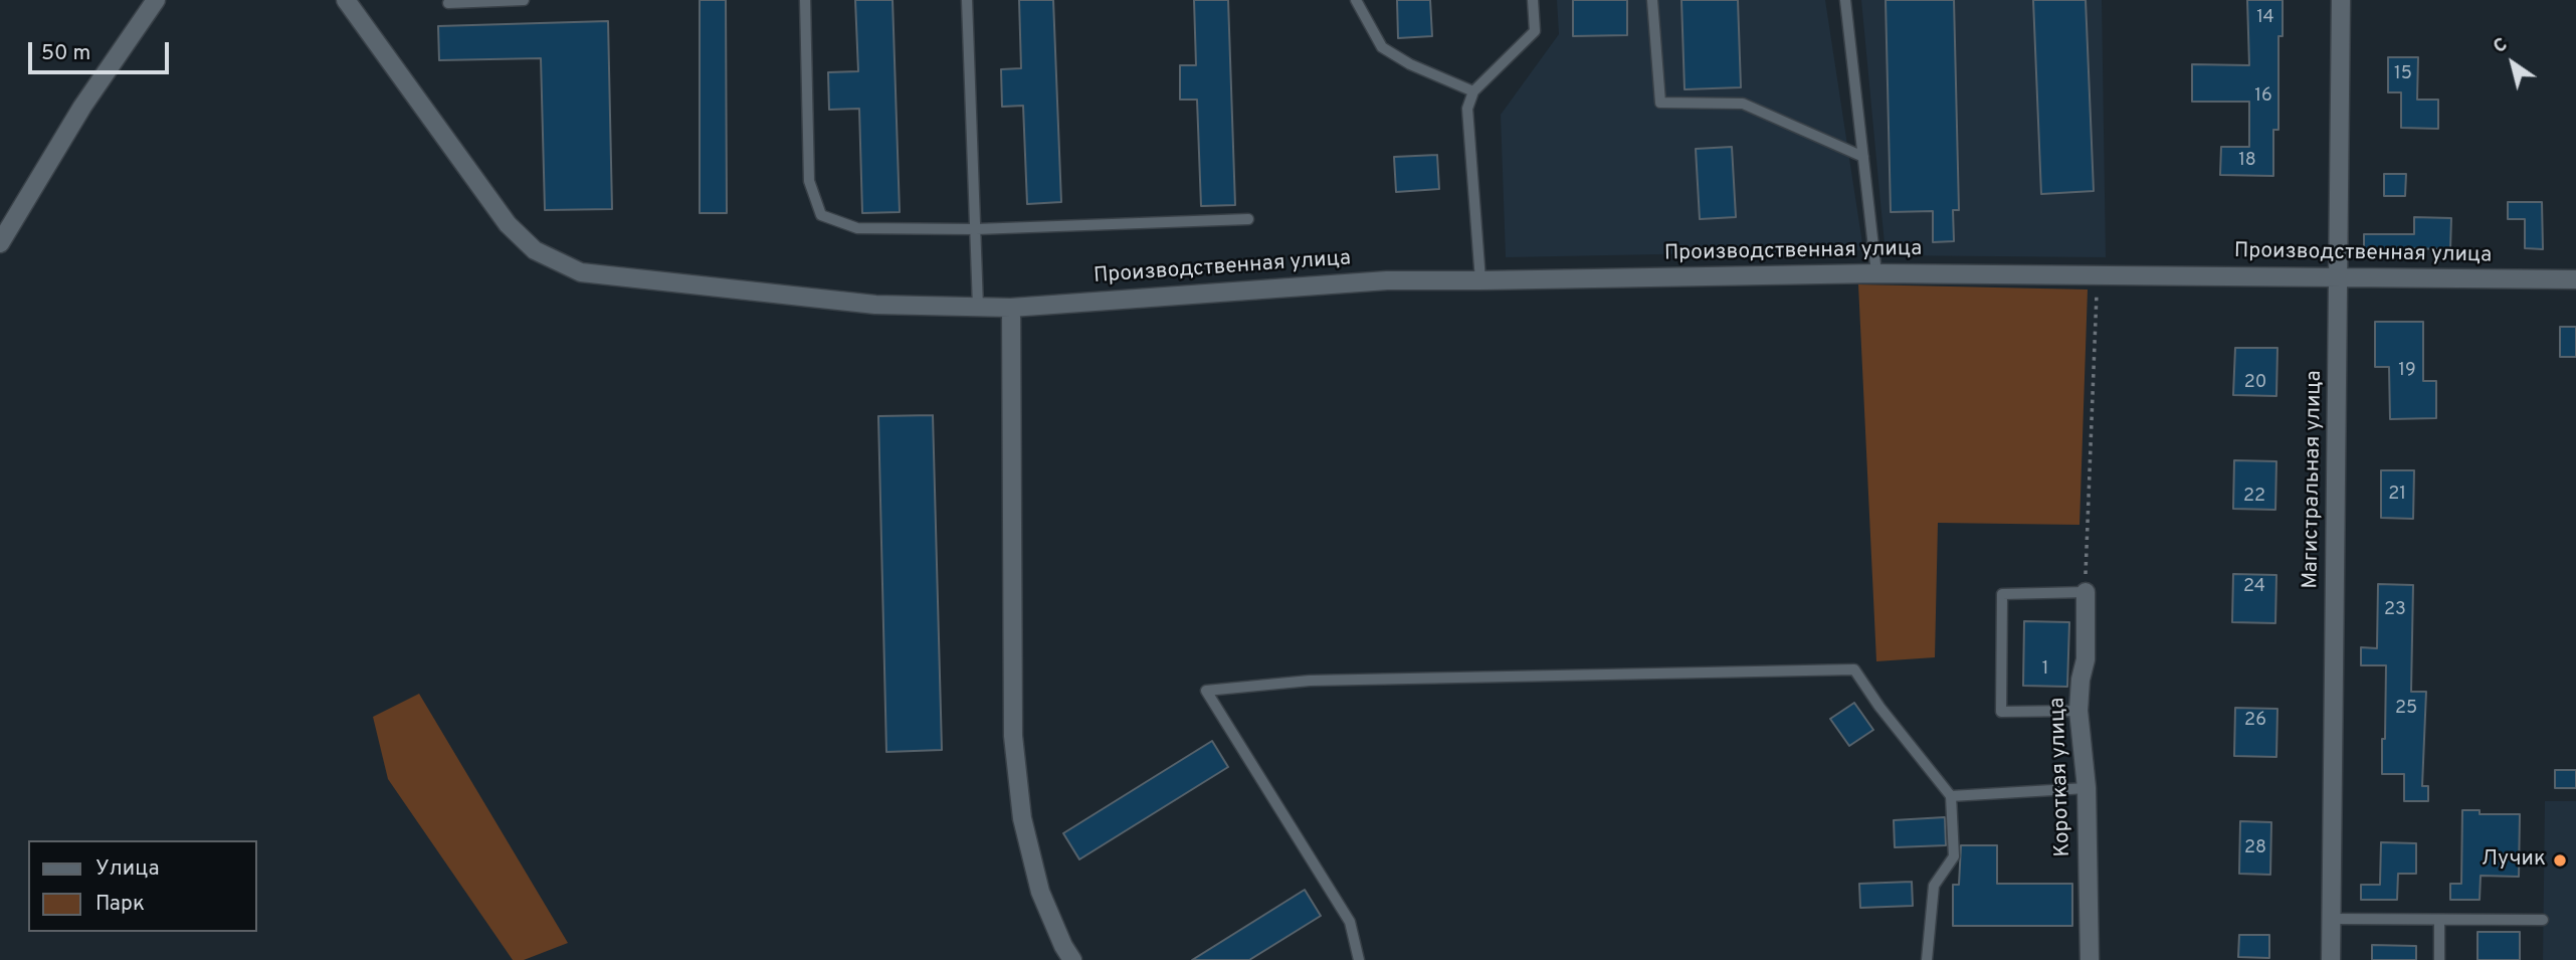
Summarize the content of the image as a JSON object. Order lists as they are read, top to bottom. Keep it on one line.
{"streets":{"street":["Производственная улица","Магистральная улица","Короткая улица"]},"crossings":[["Производственная улица","Магистральная улица"]],"places":["Лучик"],"house_numbers":["14","15","16","18","19","20","21","22","24","23","1","25","26","28"],"legend":["Улица","Парк"],"scale_bar":"50 m","north":"top left"}
